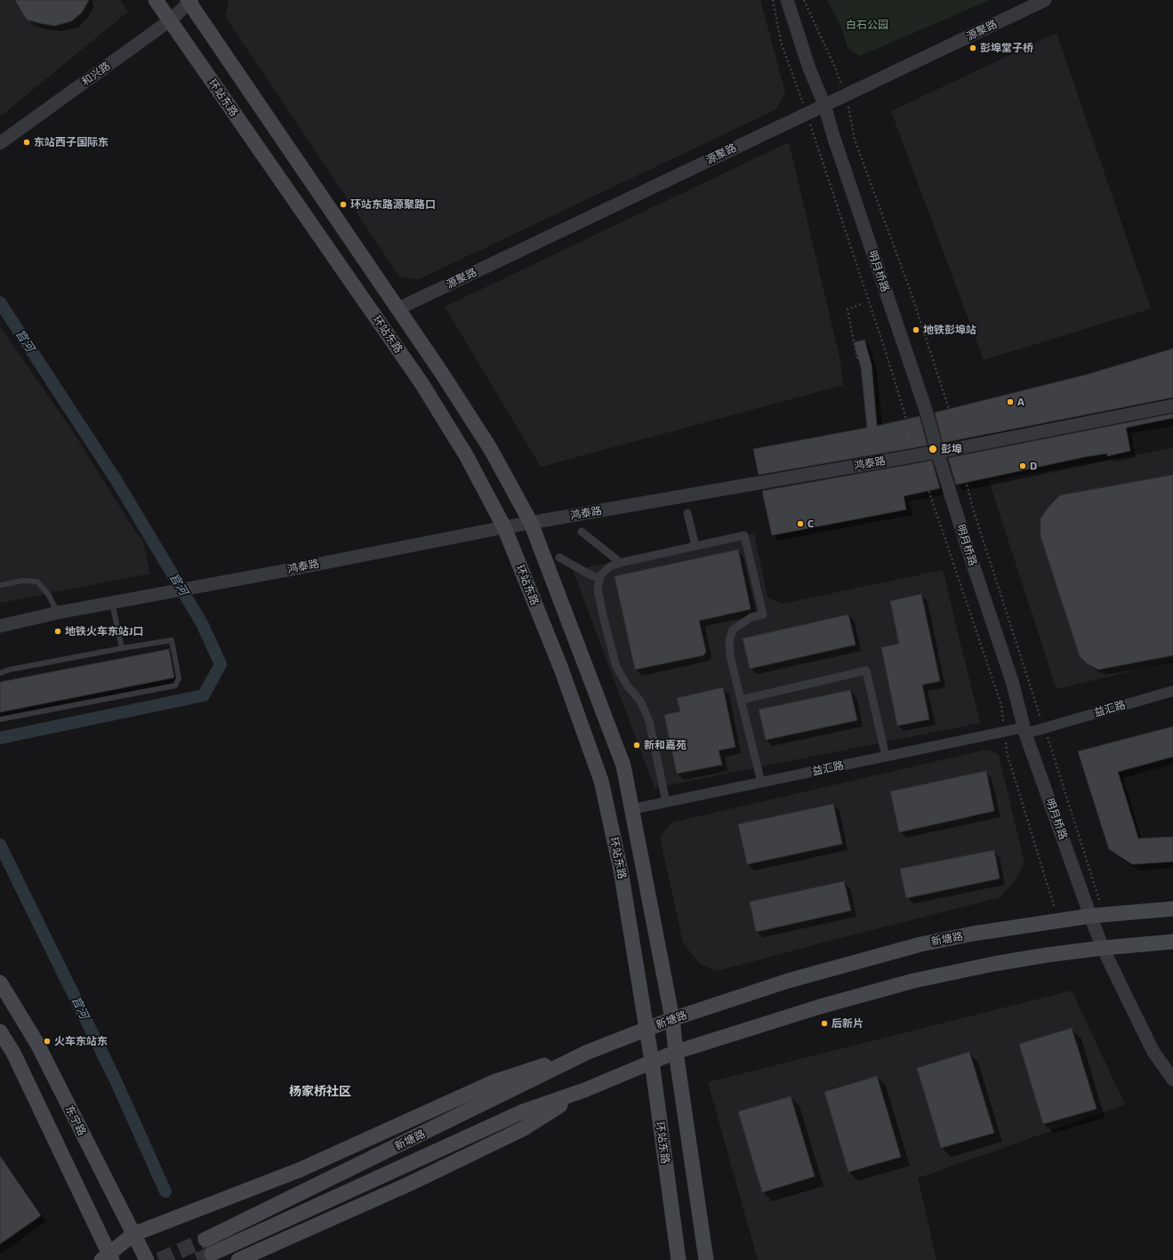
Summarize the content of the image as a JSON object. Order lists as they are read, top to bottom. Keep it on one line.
{"streets":{"main road":["环站东路","新塘路","东宁路"],"street":["源聚路","和兴路","明月桥路","鸿泰路","益汇路"]},"crossings":[["源聚路","明月桥路"],["和兴路","环站东路"],["环站东路","鸿泰路"],["环站东路","新塘路"],["明月桥路","鸿泰路"],["明月桥路","益汇路"],["明月桥路","新塘路"]],"districts":["杨家桥社区"],"water":["官河"],"parks":["白石公园"],"places":["彭埠堂子桥","东站西子国际东","环站东路源聚路口","地铁彭埠站","A","彭埠","D","C","地铁火车东站J口","新和嘉苑","后新片","火车东站东"]}
